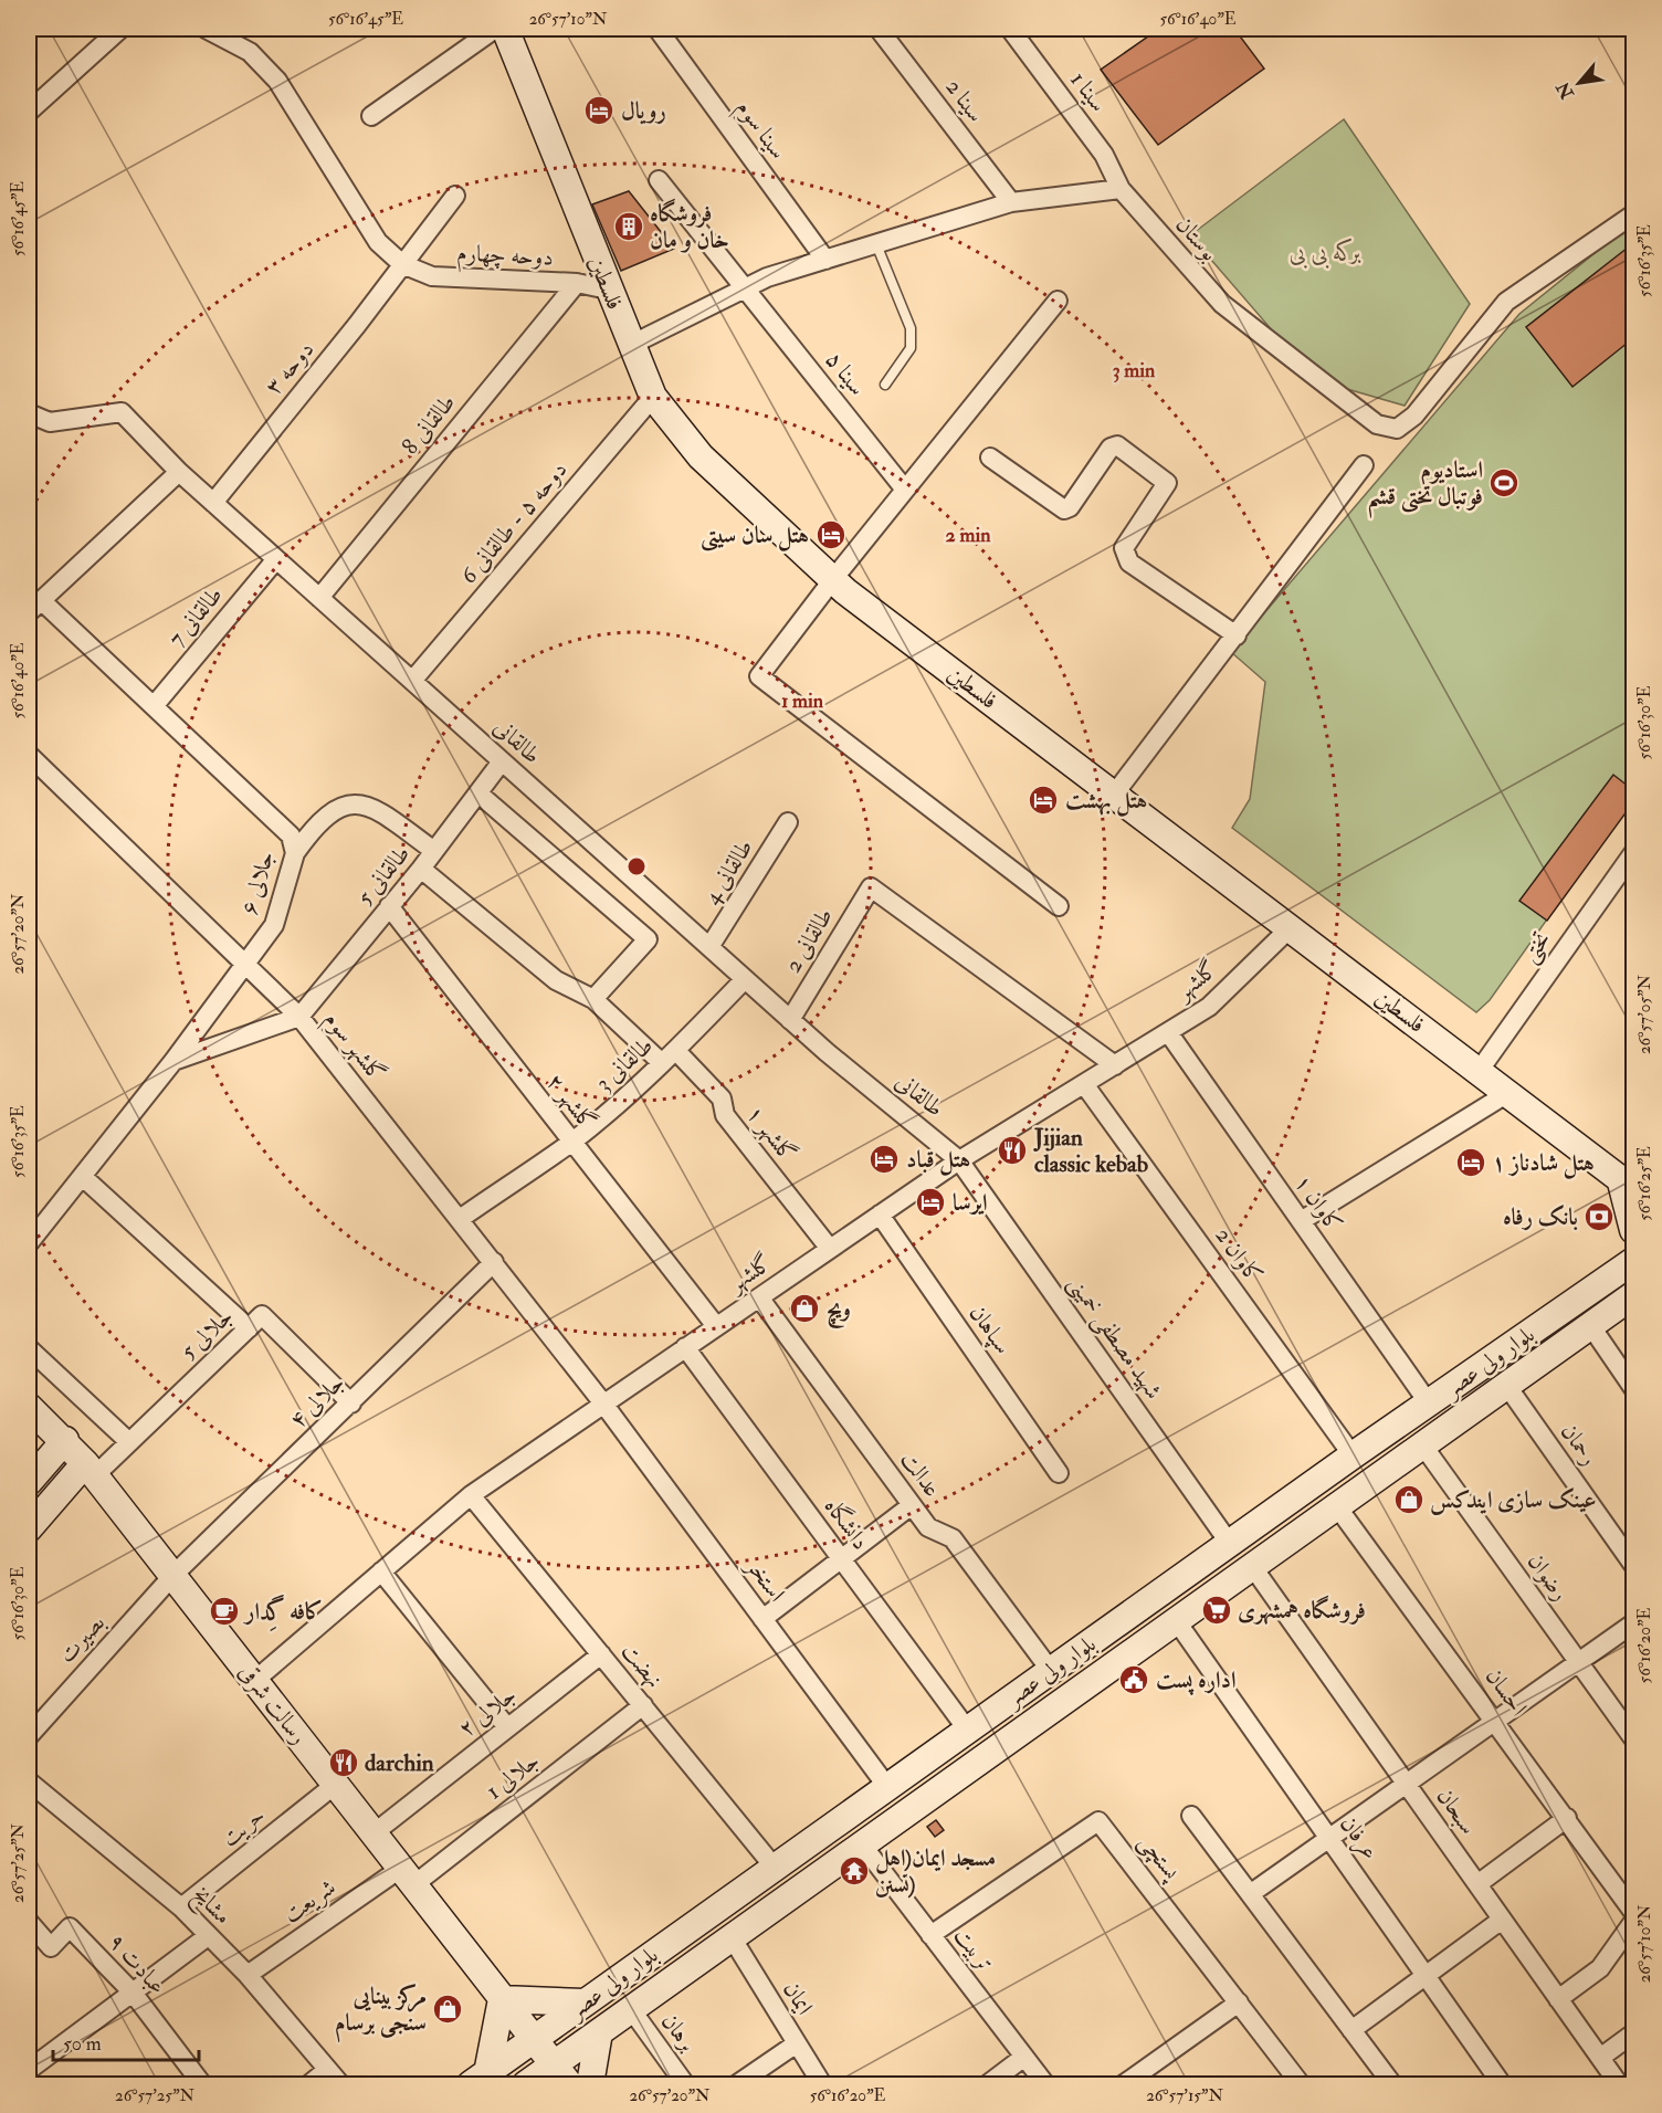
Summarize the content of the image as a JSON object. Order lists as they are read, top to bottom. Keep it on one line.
{"streets":{"main road":["فلسطین","بلوار ولی عصر","رسالت شرقی"],"street":["سینا 1","سینا 2","سینا سوم","بوستان","دوحه چهارم","دوحه ۳","سینا ۵","طالقانی 8","دوحه ۵ - طالقانی 6","طالقانی 7","طالقانی","طالقانی 4","طالقانی 5","جلالی ۶","طالقانی 2","تختی","گلشهر","گلشهر سوم","طالقانی 3","گلشهر ۲","گلشهر ۱","کاوان ۱","کاوان 2","سپاهان","جلالی 5","شهید مصطفی خمینی","جلالی ۴","رحمان","عدالت","دانشگاه","رضوان","استخر","بصیرت","نهضت","احسان","جلالی ۲","جلالی 1","سبحان","حریت","عرفان","پستچی","شریعت","مشایخ","تربیت","عبادت ۹","ایمان","برهان"]},"crossings":[["سینا 1","بوستان"],["دوحه چهارم","فلسطین"],["دوحه چهارم","دوحه ۳"],["دوحه چهارم","طالقانی 8"],["فلسطین","دوحه ۵ - طالقانی 6"],["فلسطین","تختی"],["فلسطین","گلشهر"],["دوحه ۳","طالقانی"],["طالقانی 8","طالقانی"],["دوحه ۵ - طالقانی 6","طالقانی"],["طالقانی 7","طالقانی"],["طالقانی 7","جلالی ۶"],["طالقانی","طالقانی 4"],["طالقانی","طالقانی 5"],["طالقانی","طالقانی 2"],["طالقانی","گلشهر"],["طالقانی","طالقانی 3"],["طالقانی","شهید مصطفی خمینی"],["طالقانی 5","گلشهر سوم"],["طالقانی 5","گلشهر ۲"],["طالقانی 5","گلشهر ۱"],["جلالی ۶","گلشهر سوم"],["طالقانی 2","گلشهر"],["گلشهر","گلشهر سوم"],["گلشهر","گلشهر ۲"],["گلشهر","گلشهر ۱"],["گلشهر","کاوان ۱"],["گلشهر","کاوان 2"],["گلشهر","سپاهان"],["گلشهر","شهید مصطفی خمینی"],["گلشهر","عدالت"],["گلشهر","دانشگاه"],["گلشهر","استخر"],["گلشهر","نهضت"],["گلشهر","رسالت شرقی"],["گلشهر سوم","طالقانی 3"],["گلشهر سوم","جلالی ۴"],["گلشهر سوم","استخر"],["طالقانی 3","گلشهر ۲"],["طالقانی 3","گلشهر ۱"],["کاوان ۱","بلوار ولی عصر"],["کاوان 2","بلوار ولی عصر"],["جلالی 5","جلالی ۴"],["جلالی 5","رسالت شرقی"],["شهید مصطفی خمینی","بلوار ولی عصر"],["بلوار ولی عصر","رحمان"],["بلوار ولی عصر","عدالت"],["بلوار ولی عصر","دانشگاه"],["بلوار ولی عصر","رضوان"],["بلوار ولی عصر","استخر"],["بلوار ولی عصر","نهضت"],["بلوار ولی عصر","احسان"],["بلوار ولی عصر","رسالت شرقی"],["بلوار ولی عصر","سبحان"],["بلوار ولی عصر","عرفان"],["بلوار ولی عصر","تربیت"],["بلوار ولی عصر","ایمان"],["بلوار ولی عصر","برهان"],["جلالی ۴","بصیرت"],["جلالی ۴","رسالت شرقی"],["بصیرت","رسالت شرقی"],["نهضت","جلالی ۲"],["نهضت","جلالی 1"],["رسالت شرقی","جلالی ۲"],["رسالت شرقی","جلالی 1"],["رسالت شرقی","حریت"],["رسالت شرقی","شریعت"],["جلالی 1","شریعت"],["حریت","مشایخ"],["پستچی","تربیت"],["شریعت","مشایخ"]],"parks":["برکه بی بی"],"places":{"hotel":["رویال","هتل سان سیتی","هتل بهشت","هتل قباد","هتل شادناز ۱","ایرسا"],"building":["فروشگاه خان و مان"],"sports":["استادیوم فوتبال تختی قشم"],"restaurant":["Jijian classic kebab","darchin"],"bank":["بانک رفاه"],"shop":["ویچ","عینک سازی ایندکس","مرکز بینایی سنجی برسام"],"supermarket":["فروشگاه همشهری"],"cafe":["کافه گِدار"],"public building":["اداره پست"],"temple":["مسجد ایمان(اهل تسنن)"]},"scale_bar":"50 m","north":"bottom left","coordinates":["56°16'45\"E","26°57'10\"N","56°16'40\"E","56°16'35\"E","56°16'30\"E","26°57'20\"N","26°57'05\"N","56°16'25\"E","56°16'20\"E","26°57'25\"N","26°57'15\"N"],"rings":["3 min","2 min","1 min"]}
